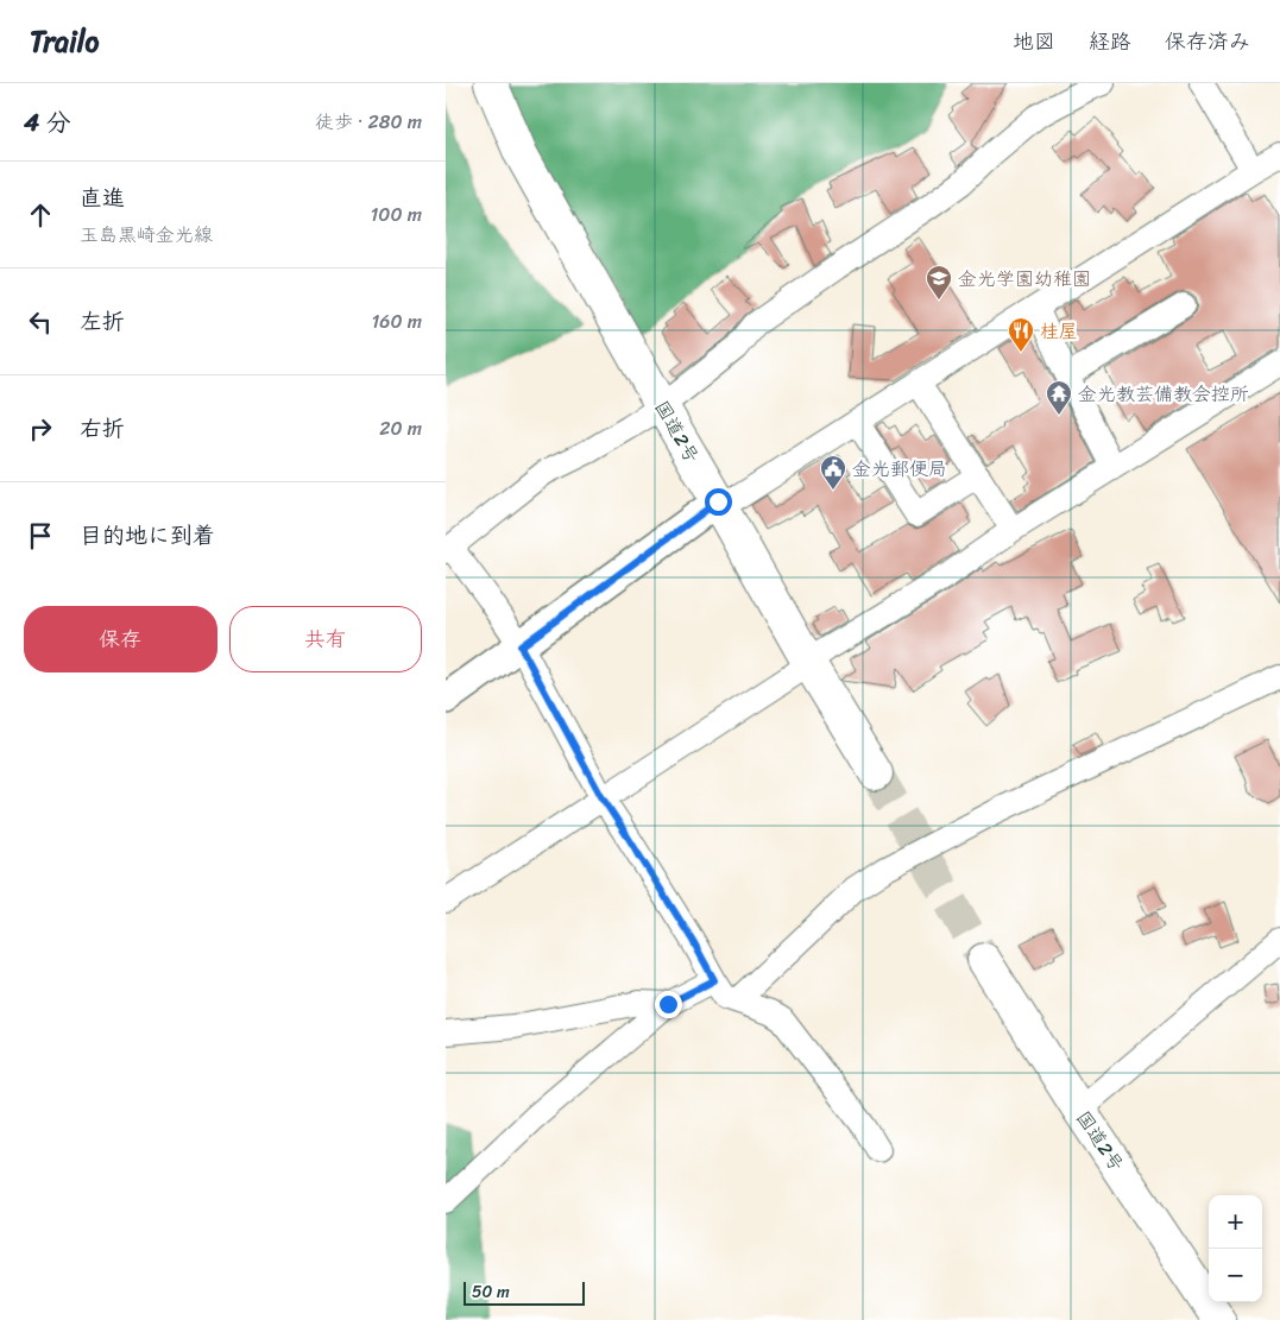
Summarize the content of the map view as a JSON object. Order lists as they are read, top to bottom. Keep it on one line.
{"streets":{"highway":["国道2号"]},"places":{"school or university":["金光学園幼稚園"],"restaurant":["桂屋"],"temple":["金光教芸備教会控所"],"public building":["金光郵便局"]},"scale_bar":"50 m","page":{"header":"Trailo","nav":["地図","経路","保存済み"],"heading":["4 分","徒歩 · 280 m"],"list":[["直進","玉島黒崎金光線","100 m"],["左折","160 m"],["右折","20 m"],"目的地に到着"],"buttons":["保存","共有"],"map_buttons":["+","−"],"scale":"50 m"}}
